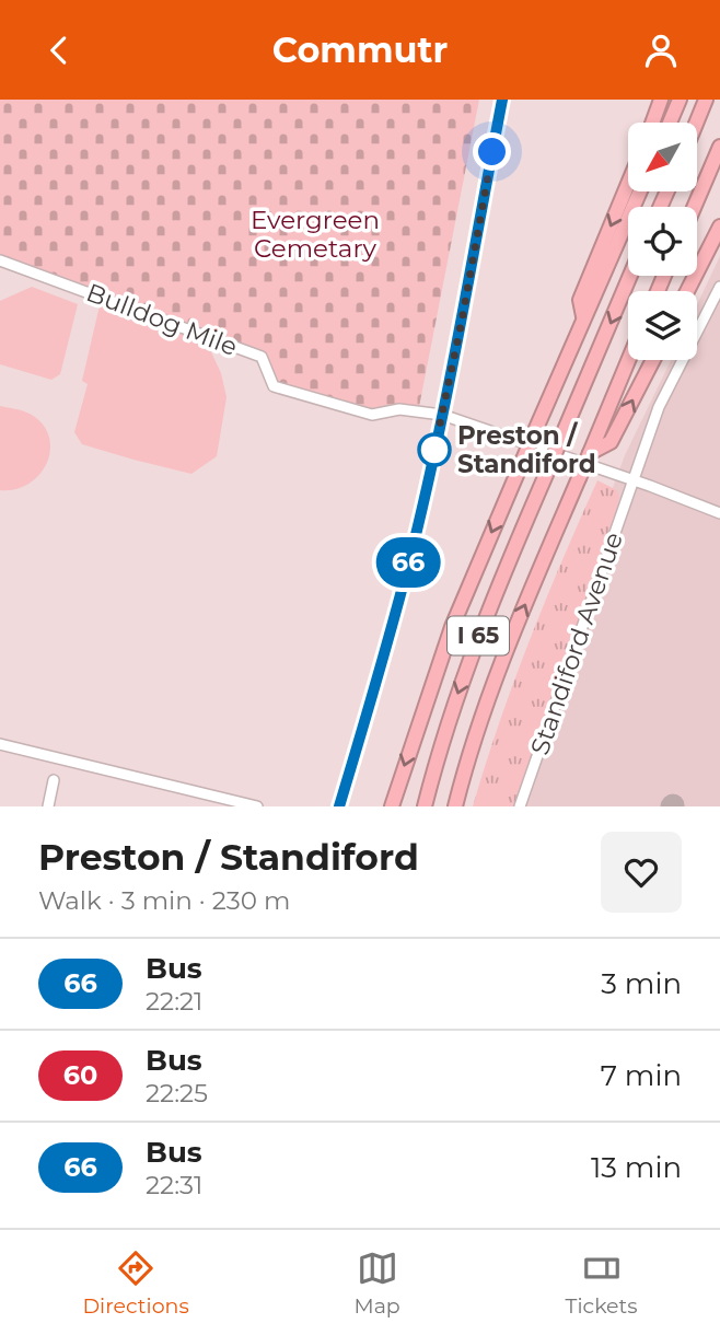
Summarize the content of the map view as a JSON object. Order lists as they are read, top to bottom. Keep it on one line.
{"streets":{"highway":["I 65"],"street":["Bulldog Mile","Standiford Avenue"]},"parks":["Evergreen Cemetary"],"places":["Preston / Standiford"],"lines":["bus line 66"],"north":"bottom left","page":{"header":"Commutr","on_map":"66","heading":["Preston / Standiford","Walk · 3 min · 230 m"],"list":[{"mark":"66","name":"Bus","note":"22:21","value":"3 min"},{"mark":"60","name":"Bus","note":"22:25","value":"7 min"},{"mark":"66","name":"Bus","note":"22:31","value":"13 min"}],"tabs":["Directions","Map","Tickets"]}}
